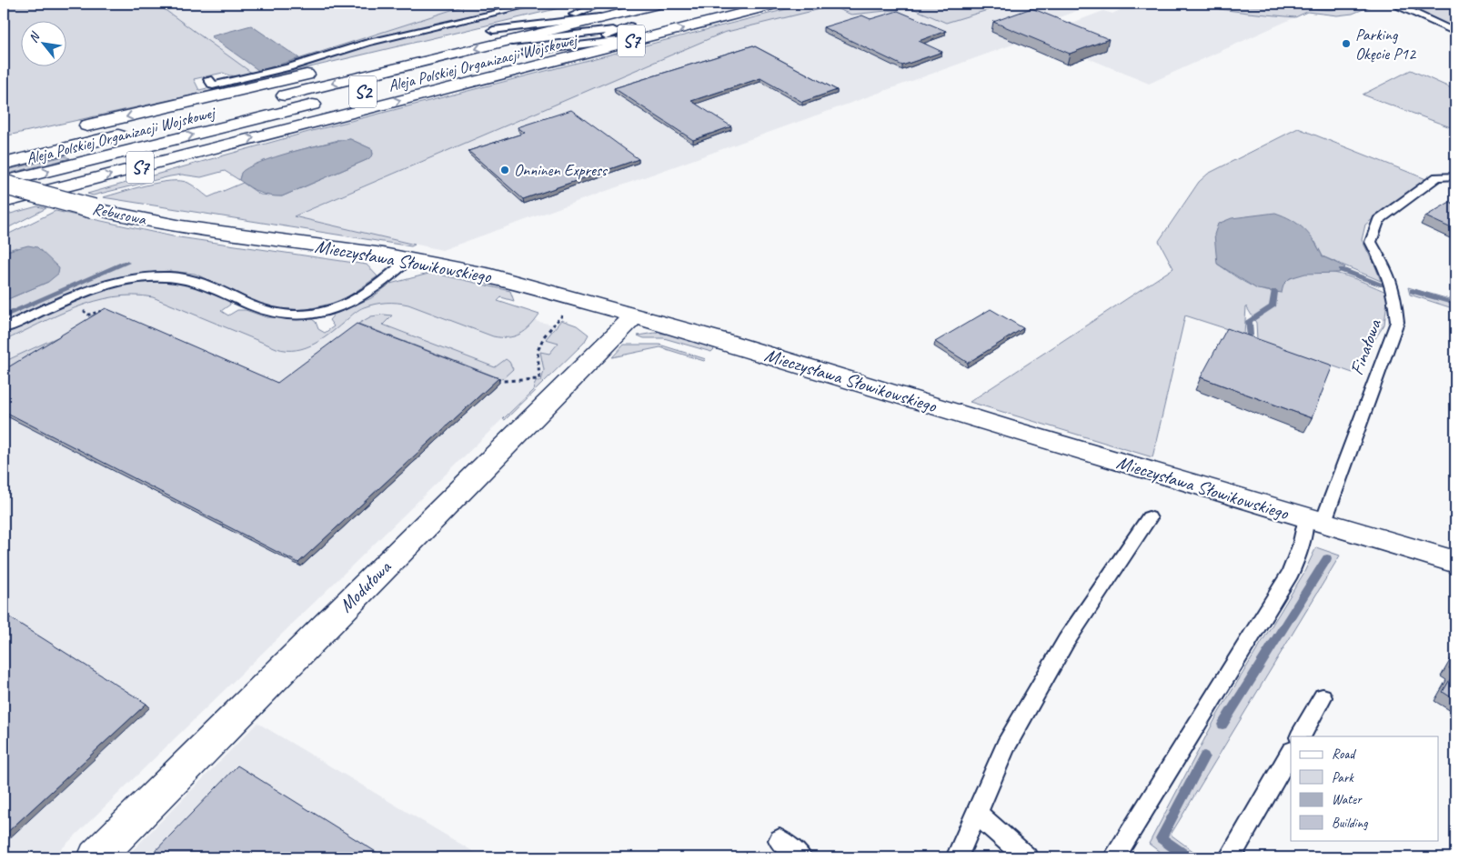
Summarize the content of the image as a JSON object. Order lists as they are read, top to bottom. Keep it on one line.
{"streets":{"main road":["S7","Aleja Polskiej Organizacji Wojskowej","S2","Rebusowa","Mieczysława Słowikowskiego","Modułowa"],"lane":["Finałowa"]},"crossings":[["S7","Aleja Polskiej Organizacji Wojskowej"],["Aleja Polskiej Organizacji Wojskowej","Rebusowa"],["Rebusowa","Mieczysława Słowikowskiego"],["Mieczysława Słowikowskiego","Finałowa"],["Mieczysława Słowikowskiego","Modułowa"]],"places":["Parking Okęcie P12","Onninen Express"],"legend":["Road","Park","Water","Building"],"north":"top left"}
